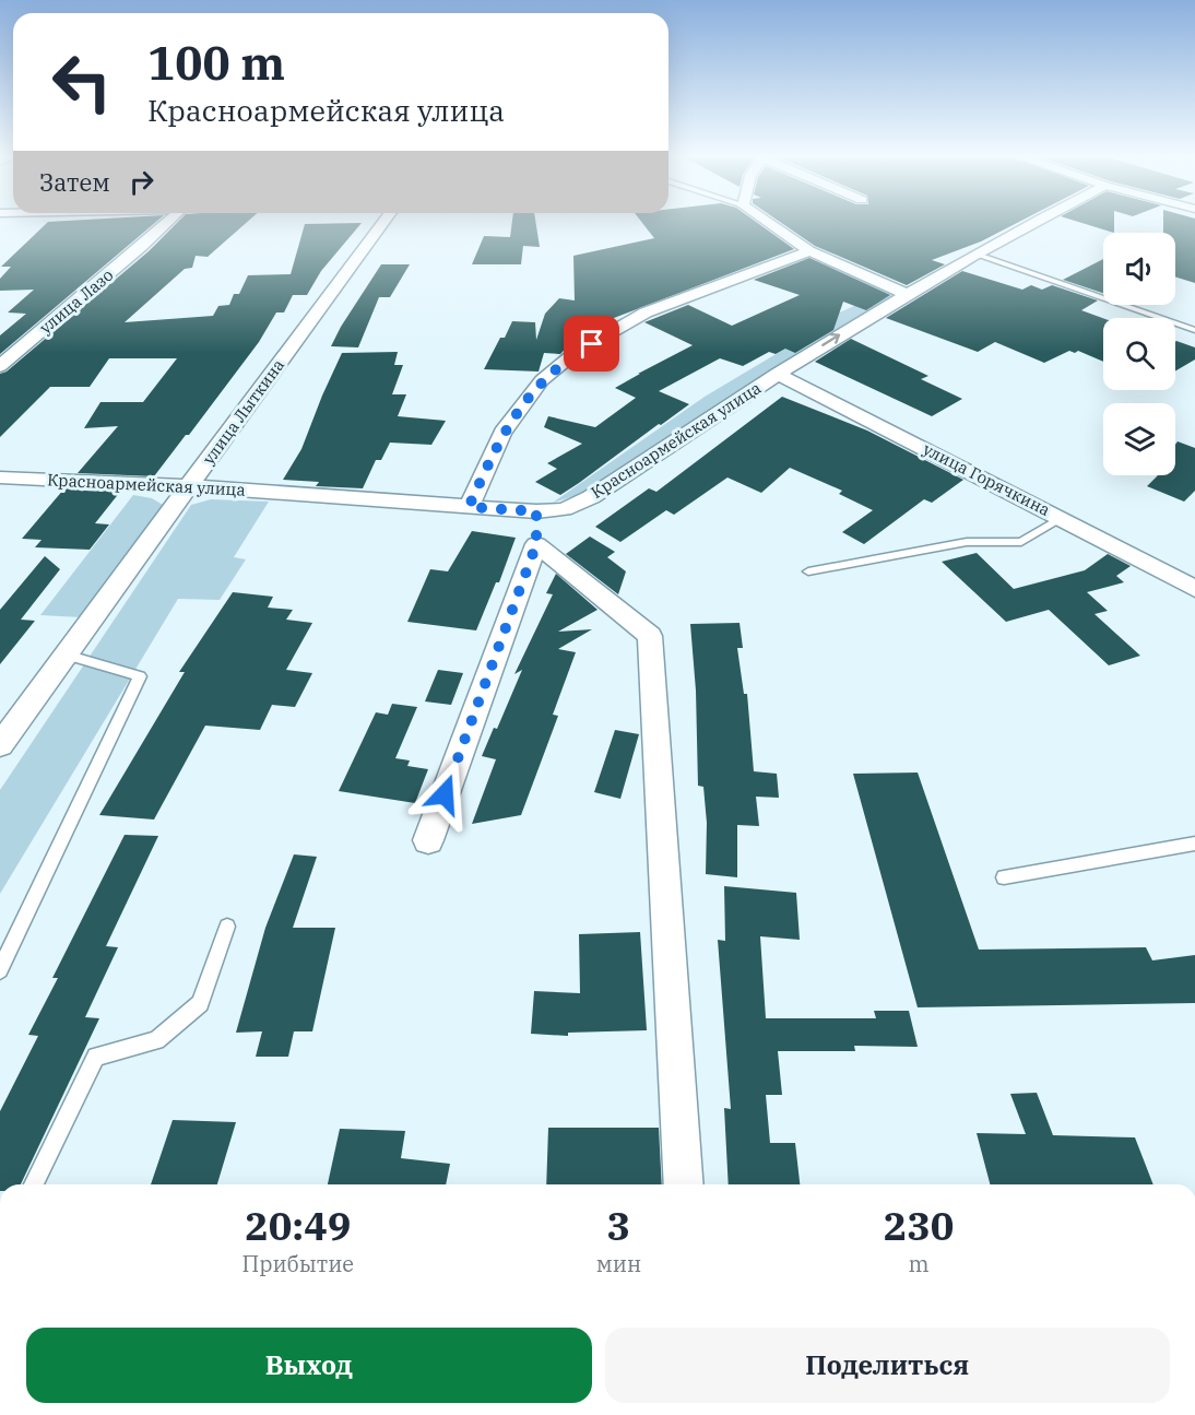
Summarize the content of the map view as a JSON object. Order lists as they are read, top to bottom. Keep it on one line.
{"streets":{"street":["улица Лазо","улица Лыткина","Красноармейская улица","улица Горячкина"]},"crossings":[["улица Лыткина","Красноармейская улица"],["Красноармейская улица","улица Горячкина"]],"page":{"turn":["100 m","Красноармейская улица"],"then":"Затем","eta":["20:49","Прибытие","3","мин","230","m"],"buttons":["Выход","Поделиться"]}}
